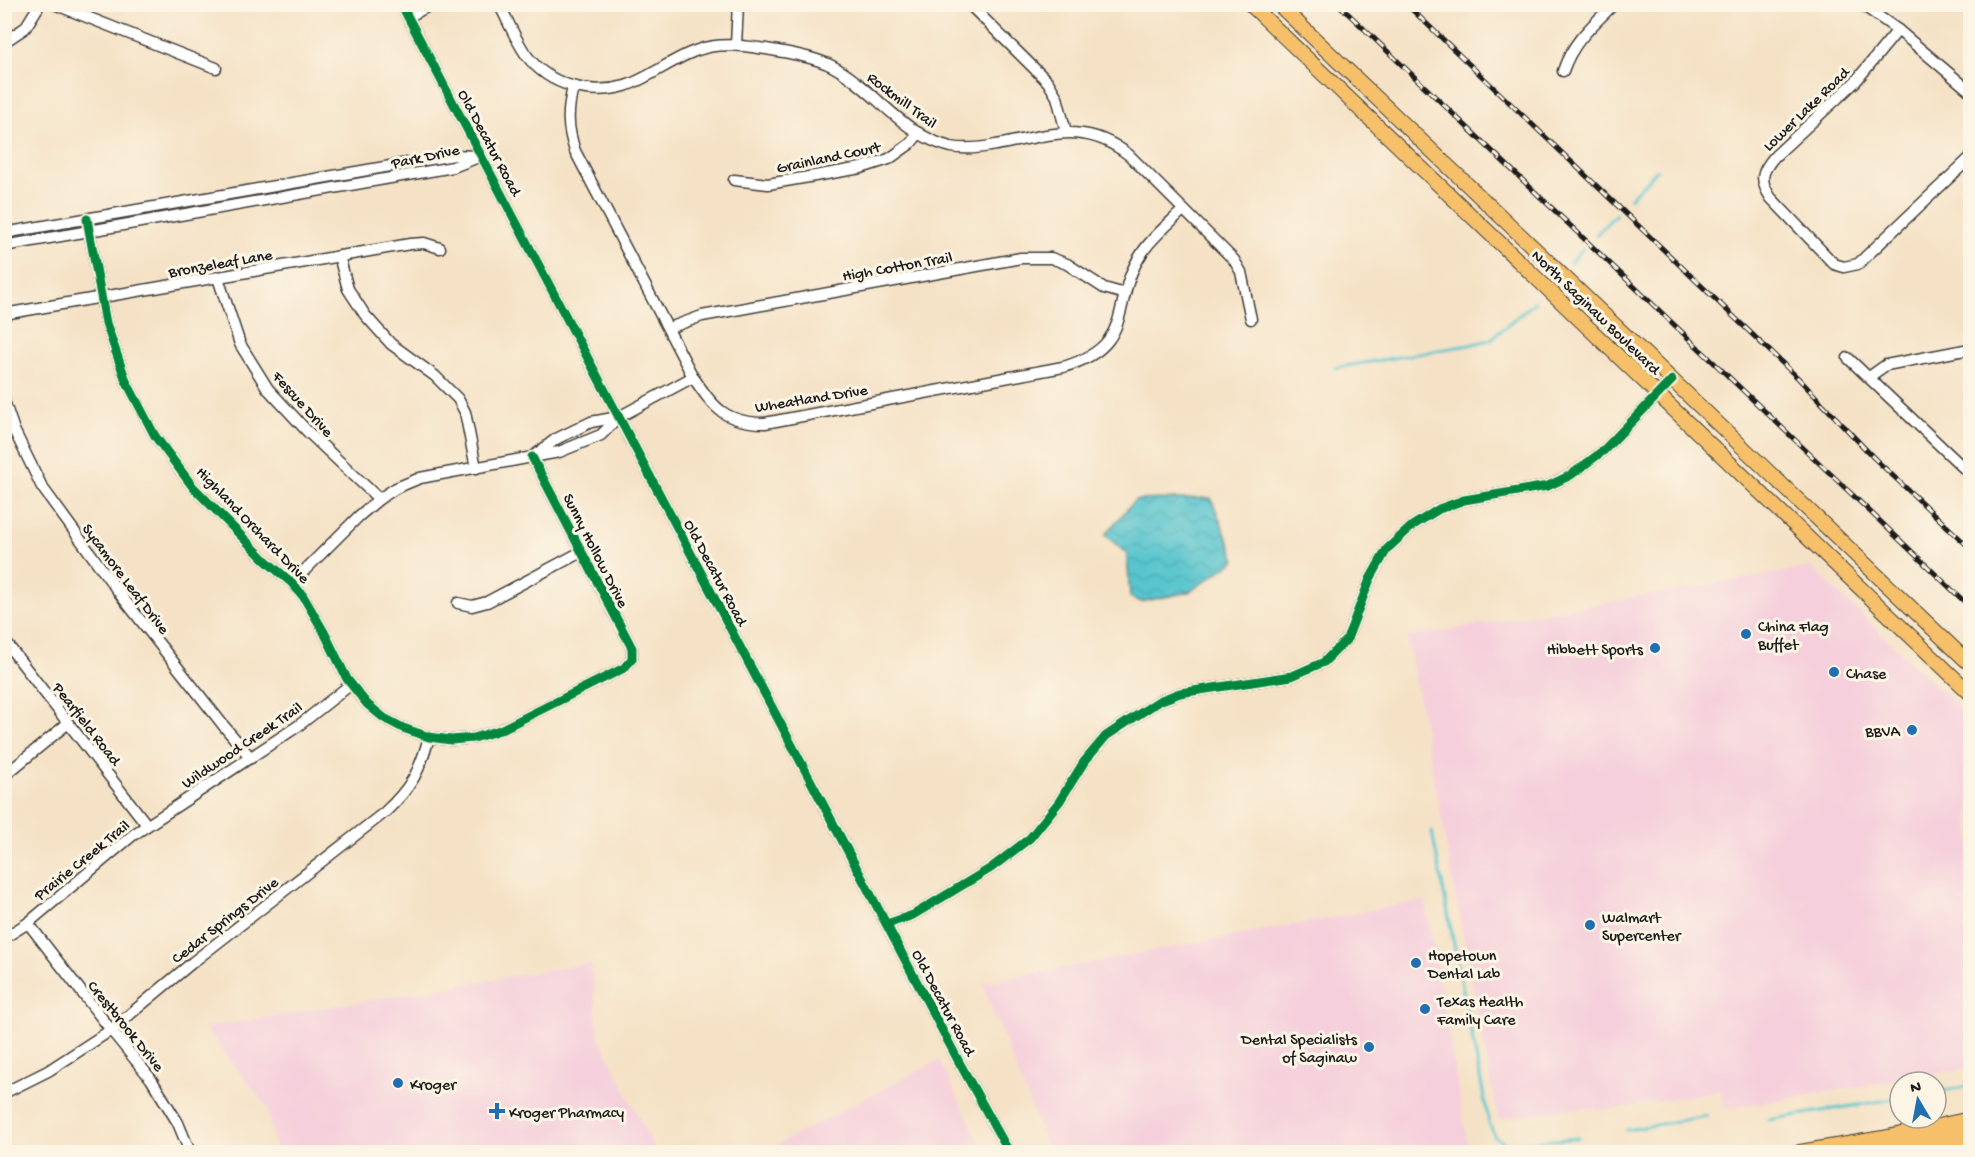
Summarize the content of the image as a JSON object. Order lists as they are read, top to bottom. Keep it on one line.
{"streets":{"main road":["North Saginaw Boulevard"],"street":["Rockmill Trail","Lower Lake Road","Old Decatur Road","Park Drive","Grainland Court","Bronzeleaf Lane","High Cotton Trail","Wheatland Drive","Fescue Drive","Highland Orchard Drive","Sunny Hollow Drive","Sycamore Leaf Drive","Pearfield Road","Wildwood Creek Trail","Prairie Creek Trail","Cedar Springs Drive","Crestbrook Drive"]},"crossings":[["Rockmill Trail","Grainland Court"],["Rockmill Trail","Wheatland Drive"],["Old Decatur Road","Park Drive"],["Park Drive","Highland Orchard Drive"],["Bronzeleaf Lane","Fescue Drive"],["Bronzeleaf Lane","Highland Orchard Drive"],["High Cotton Trail","Wheatland Drive"],["Highland Orchard Drive","Sunny Hollow Drive"],["Highland Orchard Drive","Wildwood Creek Trail"],["Highland Orchard Drive","Cedar Springs Drive"],["Sycamore Leaf Drive","Wildwood Creek Trail"],["Pearfield Road","Wildwood Creek Trail"],["Pearfield Road","Prairie Creek Trail"],["Wildwood Creek Trail","Prairie Creek Trail"],["Prairie Creek Trail","Crestbrook Drive"],["Cedar Springs Drive","Crestbrook Drive"]],"places":{"other":["China Flag Buffet","Hibbett Sports","Chase","BBVA","Walmart Supercenter","Hopetown Dental Lab","Texas Health Family Care","Dental Specialists of Saginaw","Kroger"],"health":["Kroger Pharmacy"]},"north":"top"}
